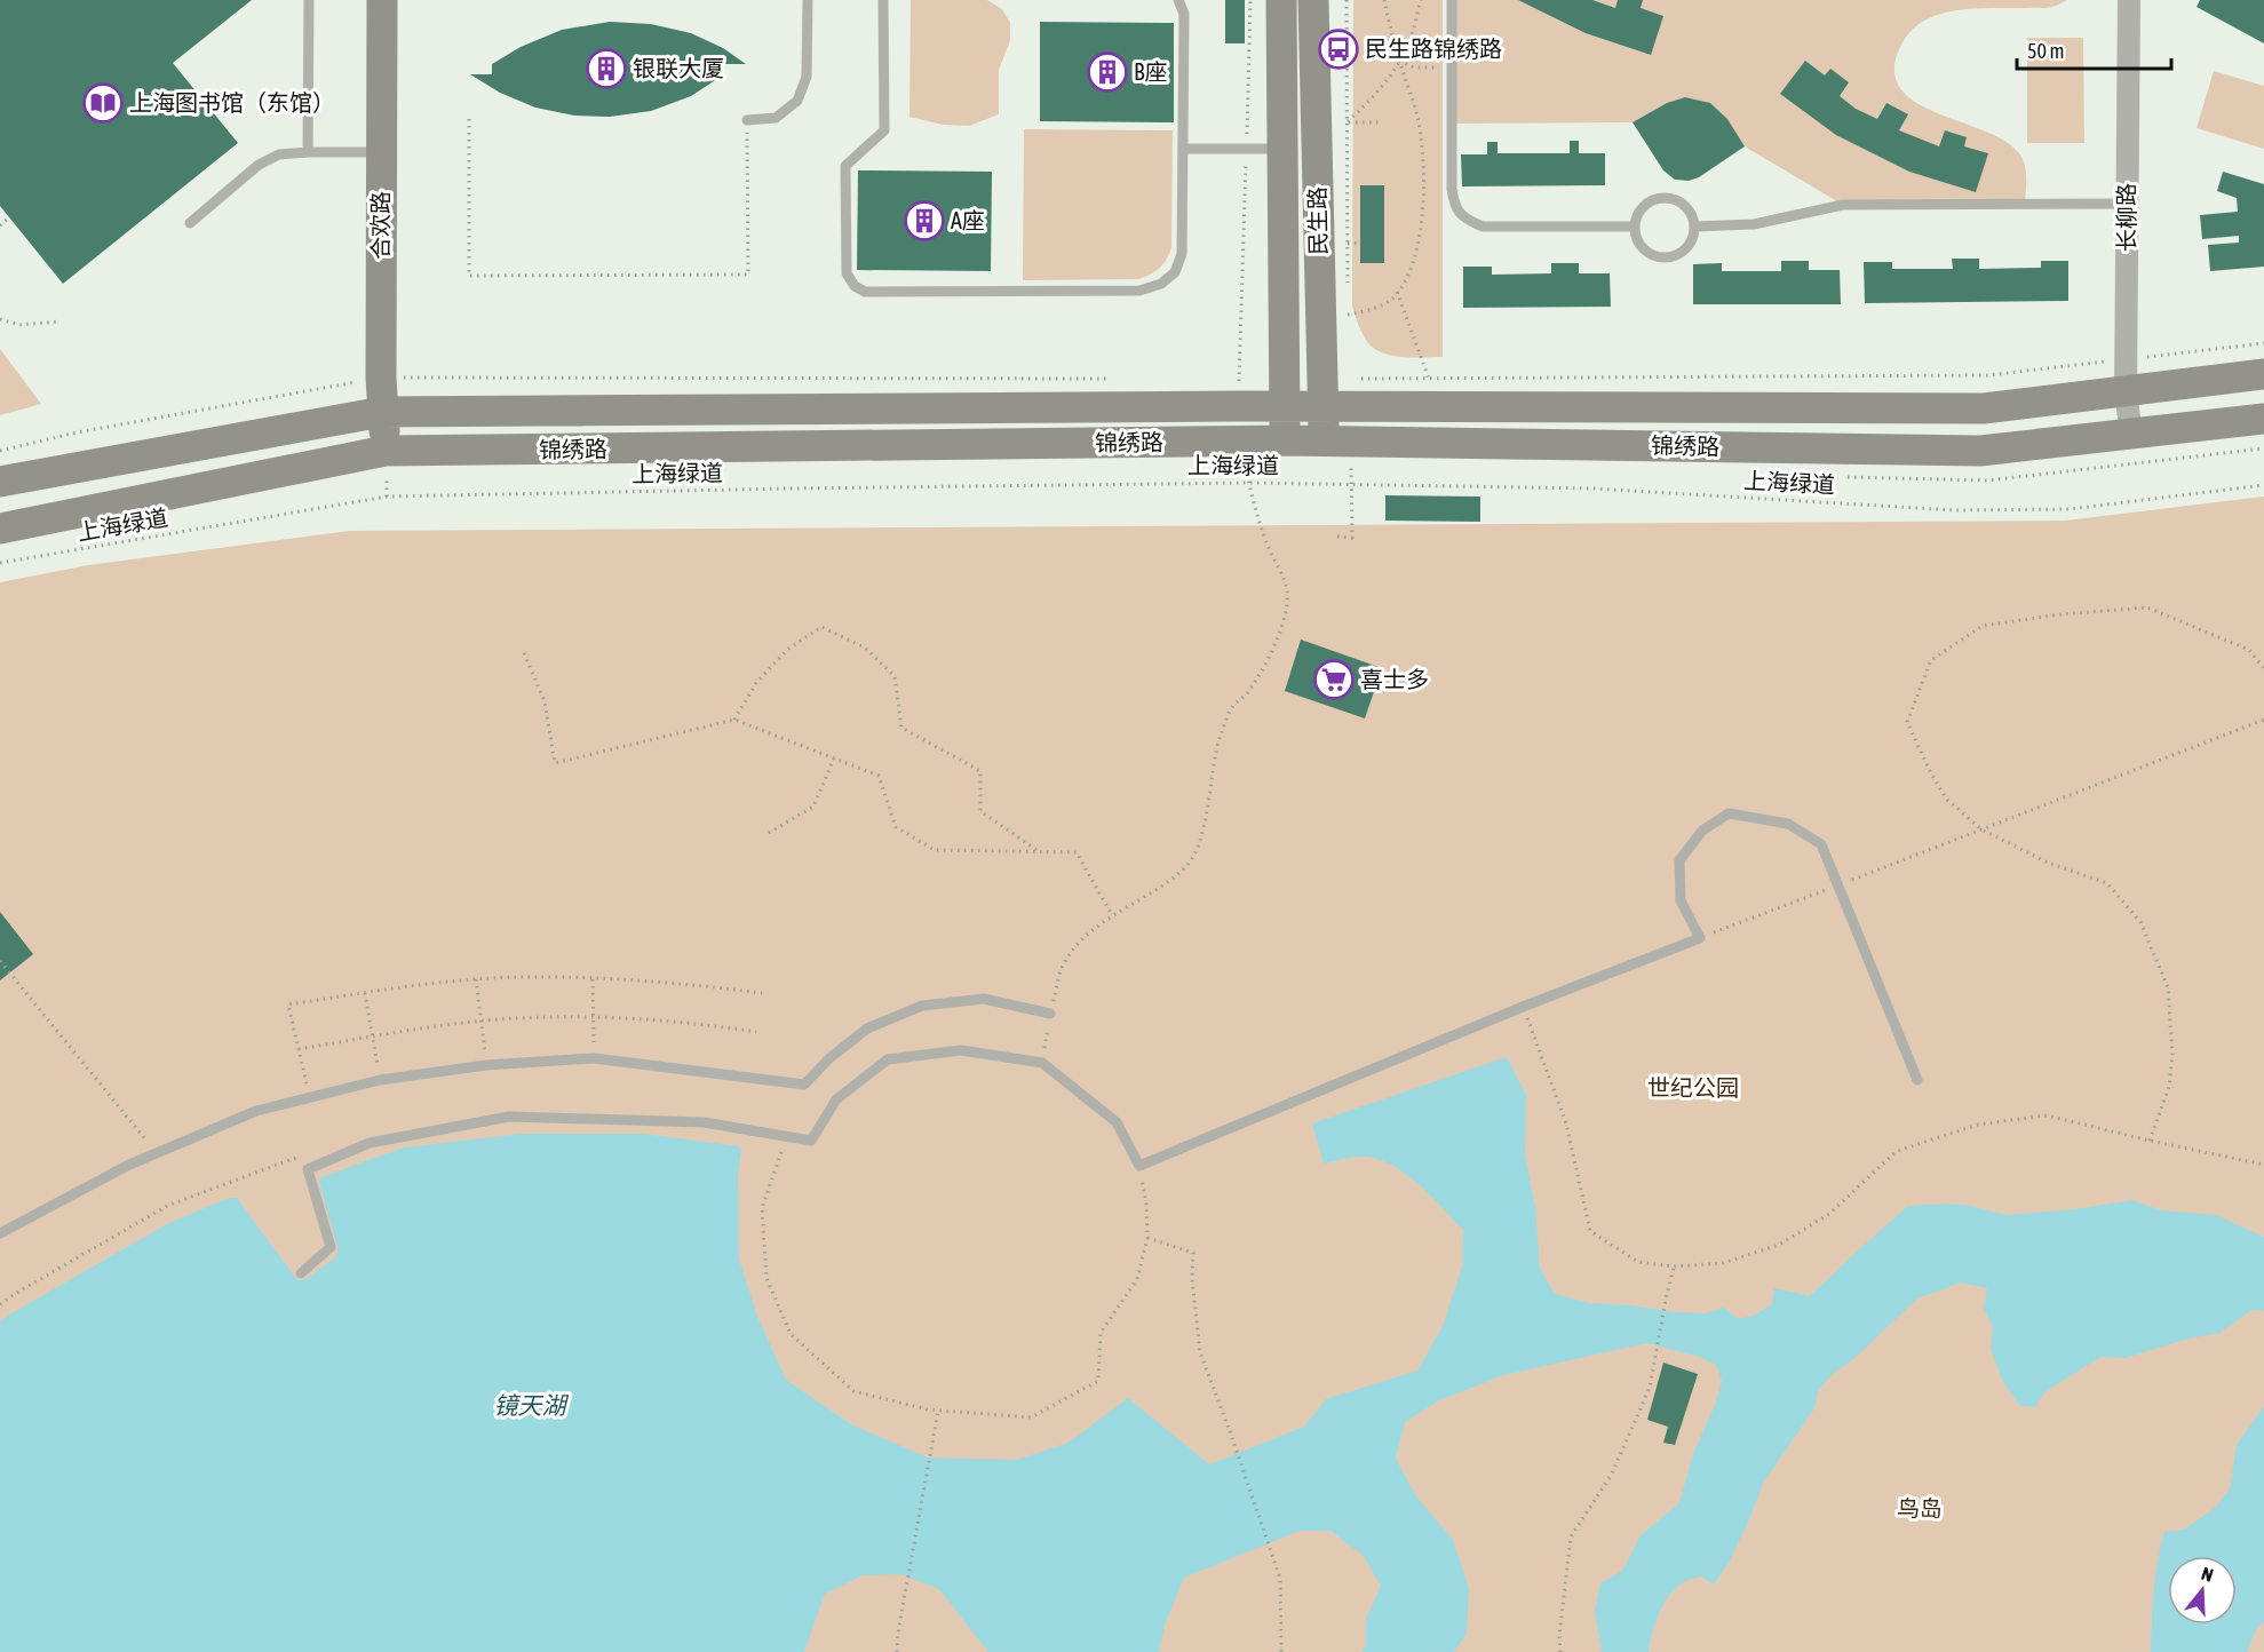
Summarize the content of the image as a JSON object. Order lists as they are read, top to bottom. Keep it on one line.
{"streets":{"main road":["民生路","合欢路","锦绣路"],"street":["长柳路"],"path":["上海绿道"]},"crossings":[["长柳路","锦绣路"],["民生路","锦绣路"],["合欢路","锦绣路"]],"water":["镜天湖"],"parks":["世纪公园","鸟岛"],"places":{"bus stop":["民生路锦绣路"],"building":["银联大厦","B座","A座"],"library":["上海图书馆（东馆）"],"supermarket":["喜士多"]},"scale_bar":"50 m","north":"top"}
